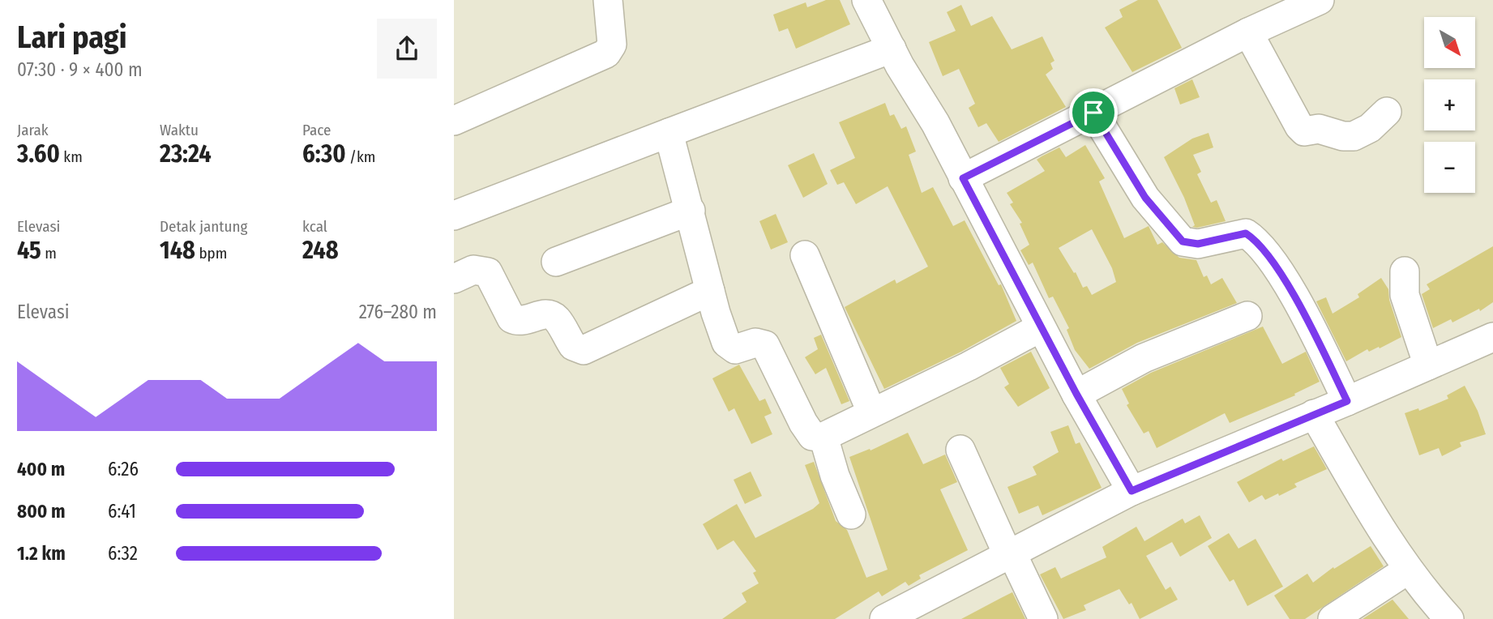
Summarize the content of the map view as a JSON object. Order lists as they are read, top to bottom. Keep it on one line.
{"north":"bottom right","page":{"heading":["Lari pagi","07:30 · 9 × 400 m"],"map_buttons":["+","−"],"stats":[["Jarak","3.60 km"],["Waktu","23:24"],["Pace","6:30 /km"],["Elevasi","45 m"],["Detak jantung","148 bpm"],["kcal","248"]],"chart":["Elevasi","276–280 m"],"list":[{"name":"400 m","note":"6:26"},{"name":"800 m","note":"6:41"},{"name":"1.2 km","note":"6:32"}]}}
